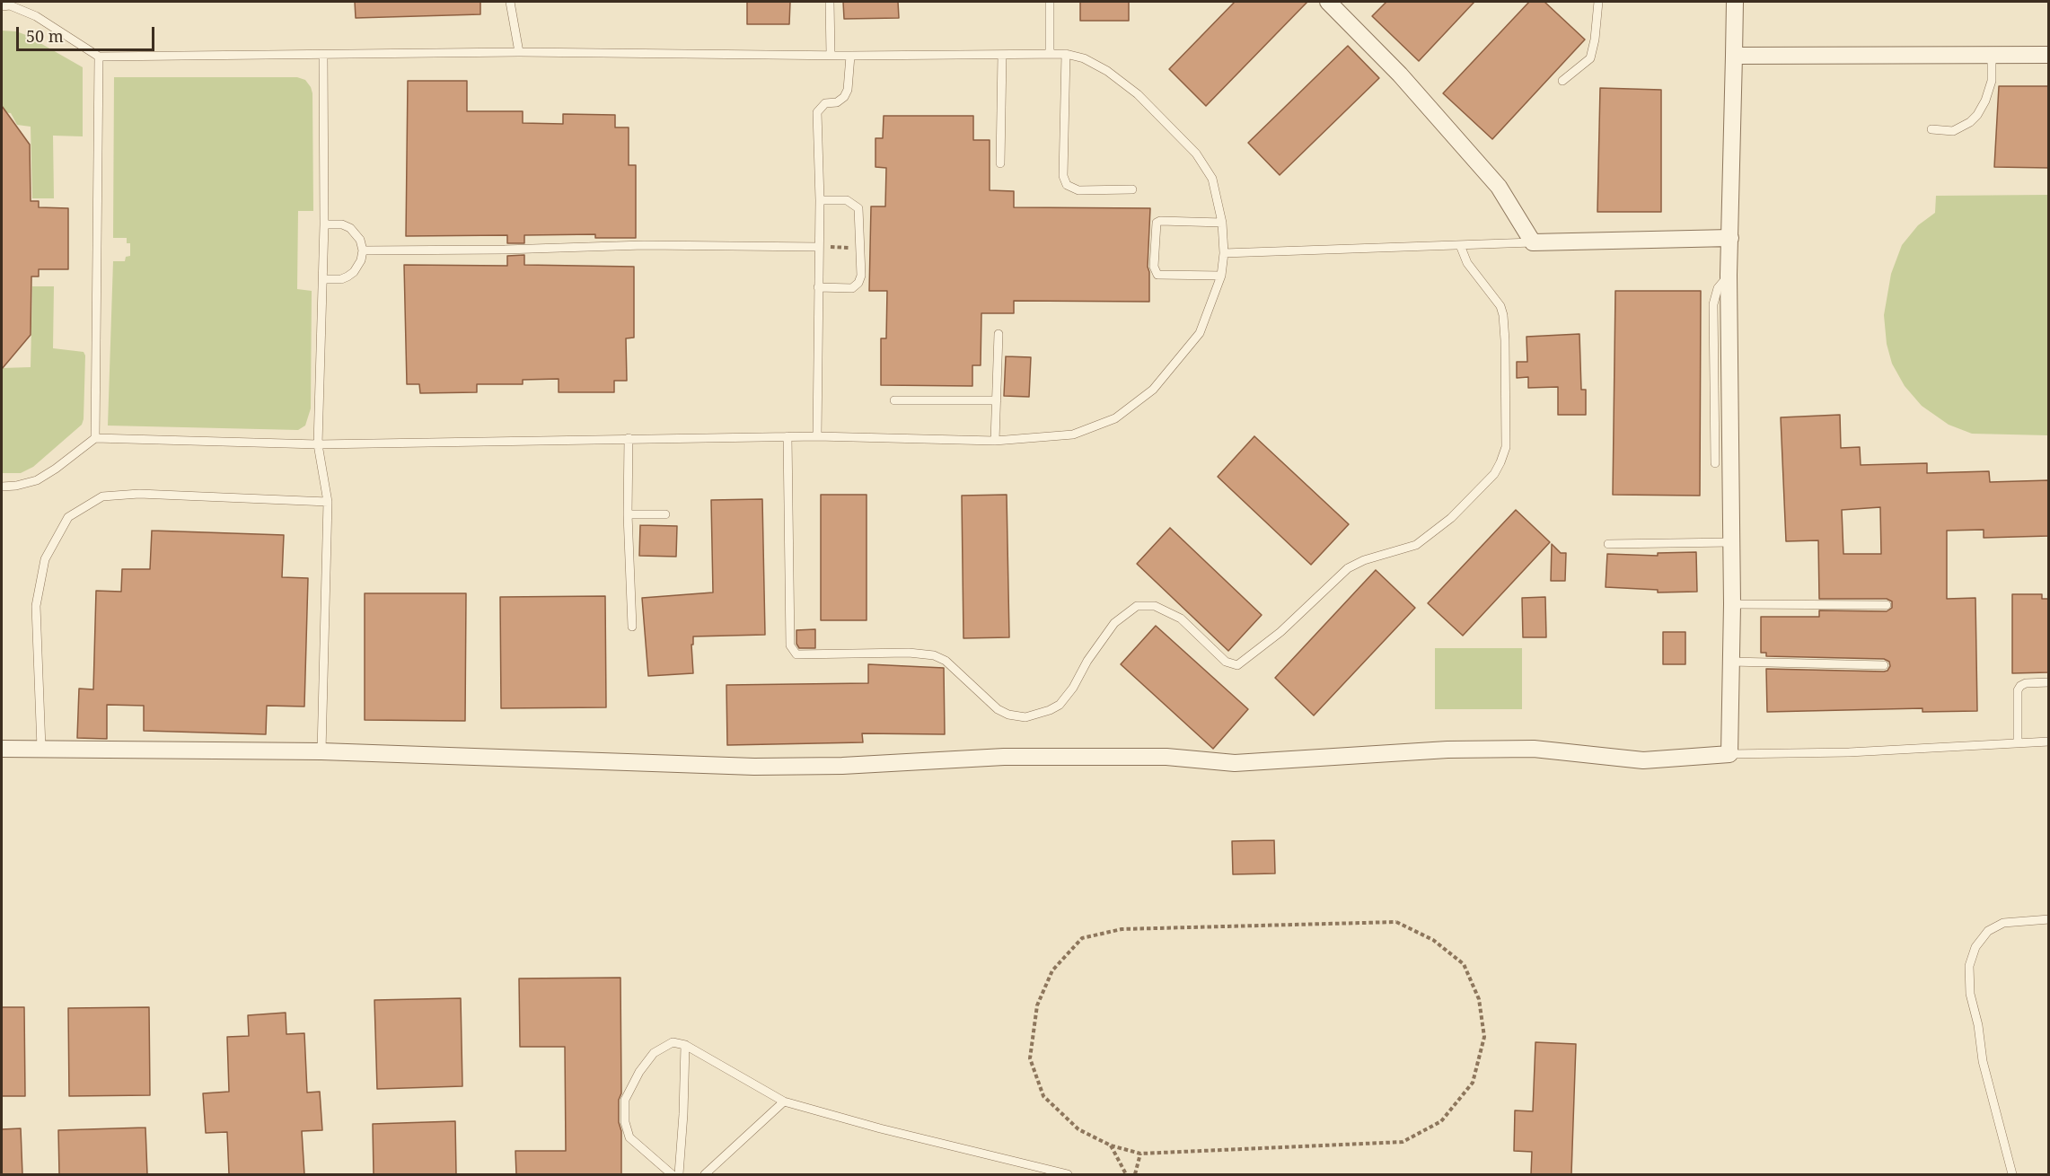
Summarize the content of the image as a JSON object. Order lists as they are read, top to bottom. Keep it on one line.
{"scale_bar":"50 m"}
